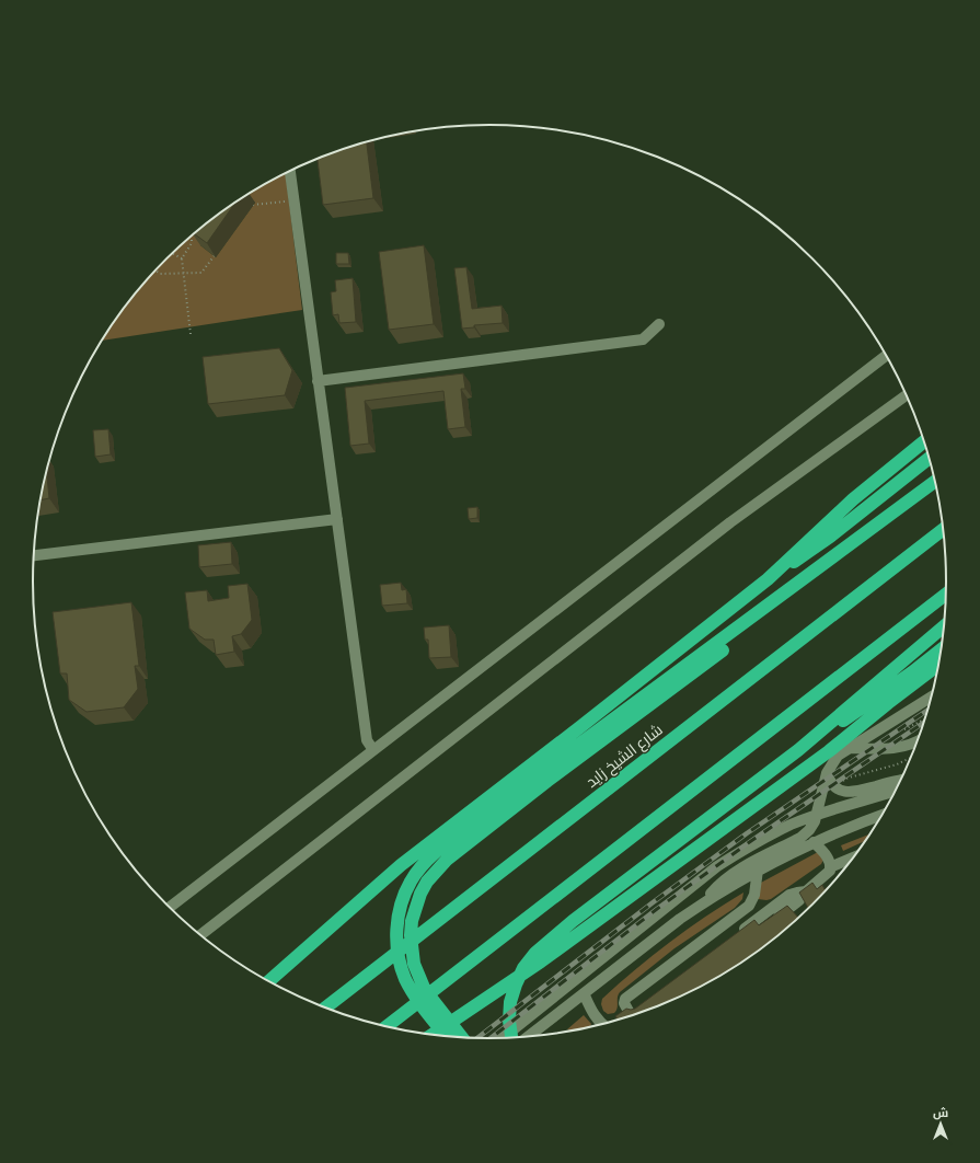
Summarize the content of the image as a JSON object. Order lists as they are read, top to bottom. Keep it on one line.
{"streets":{"highway":["شارع الشيخ زايد"]},"north":"top"}
